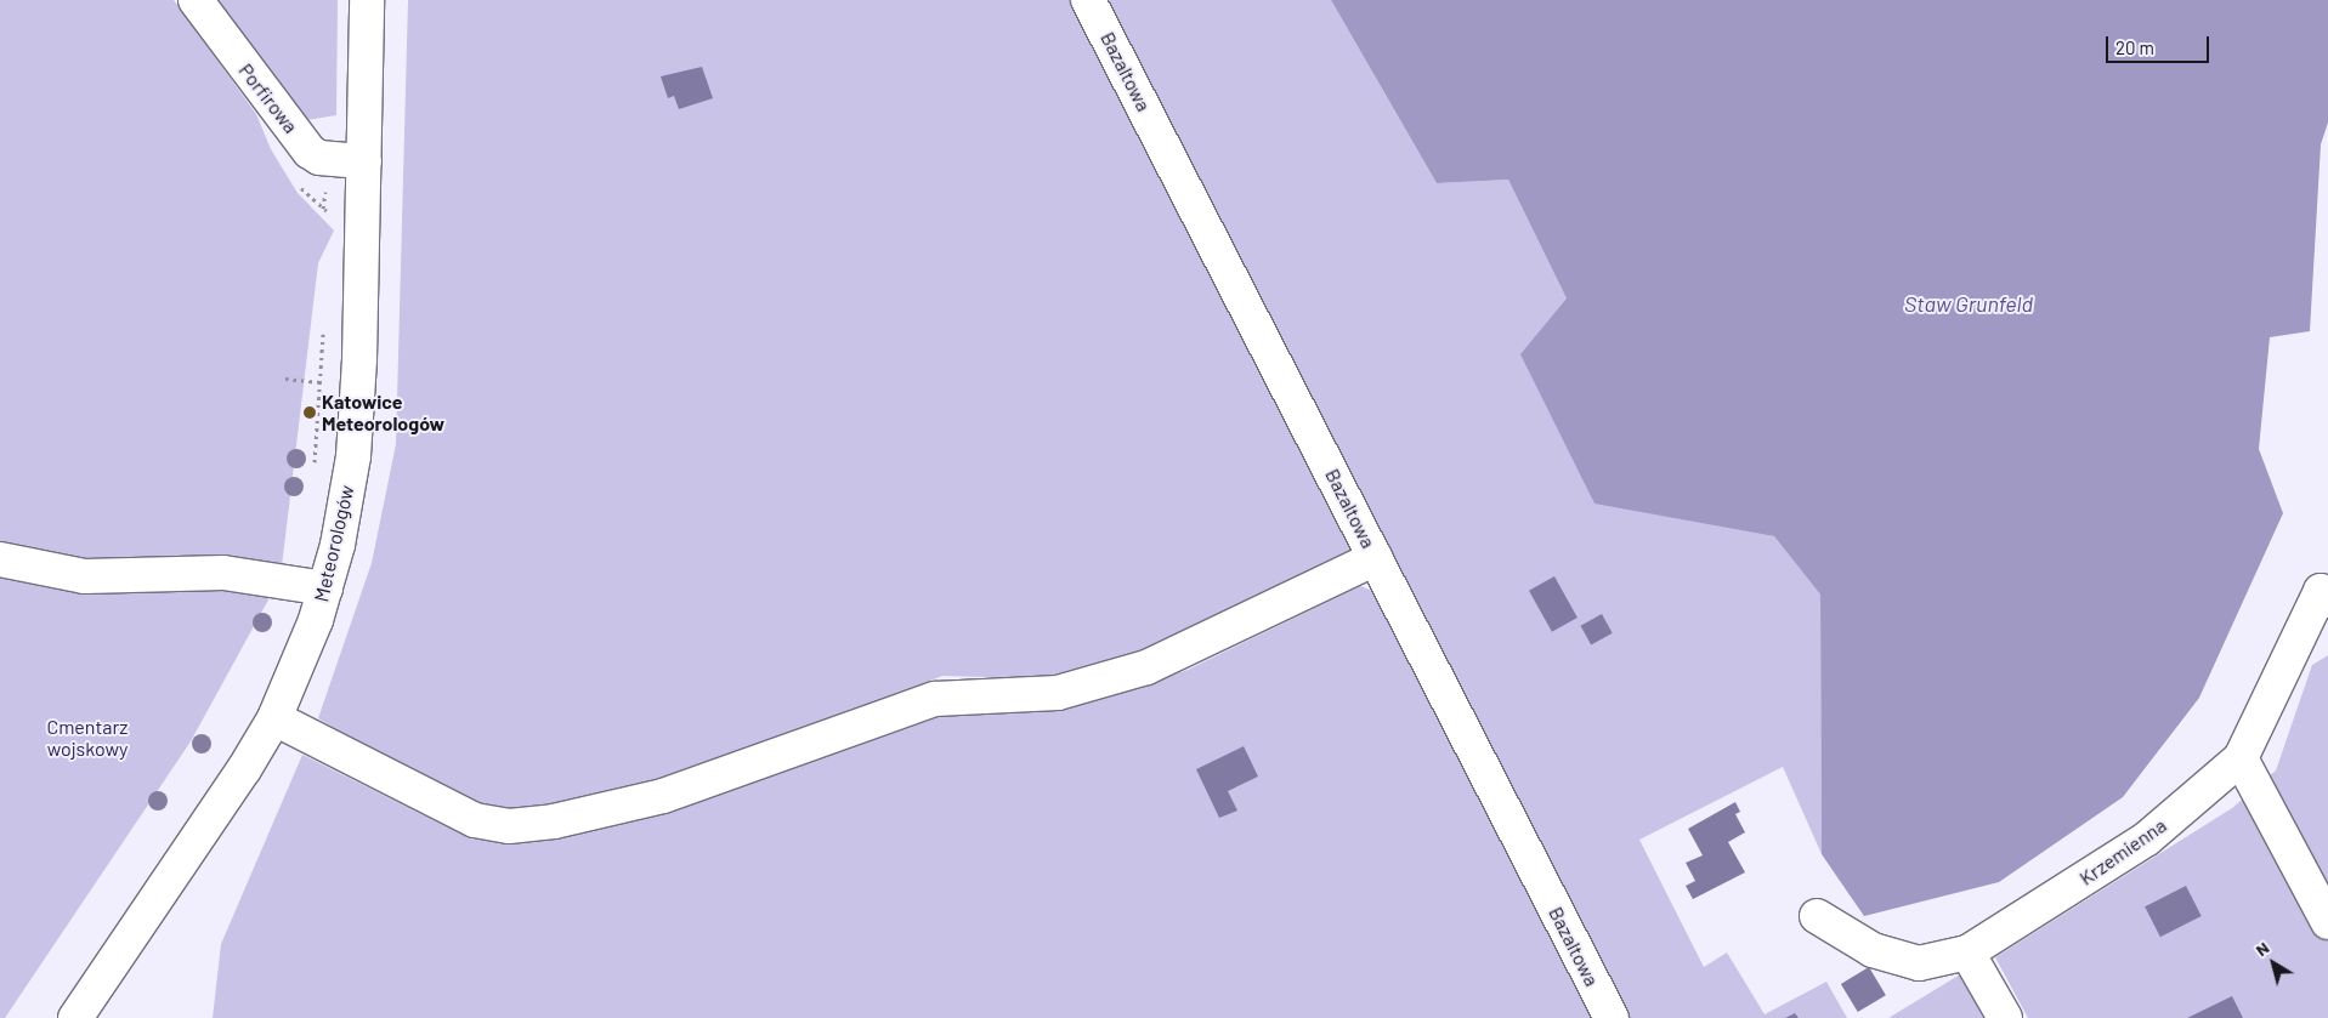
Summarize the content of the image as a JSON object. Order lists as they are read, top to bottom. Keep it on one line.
{"streets":{"street":["Bazaltowa","Porfirowa","Meteorologów","Krzemienna"]},"crossings":[["Porfirowa","Meteorologów"]],"water":["Staw Grunfeld"],"parks":["Cmentarz wojskowy"],"places":["Katowice Meteorologów"],"scale_bar":"20 m","north":"top left"}
